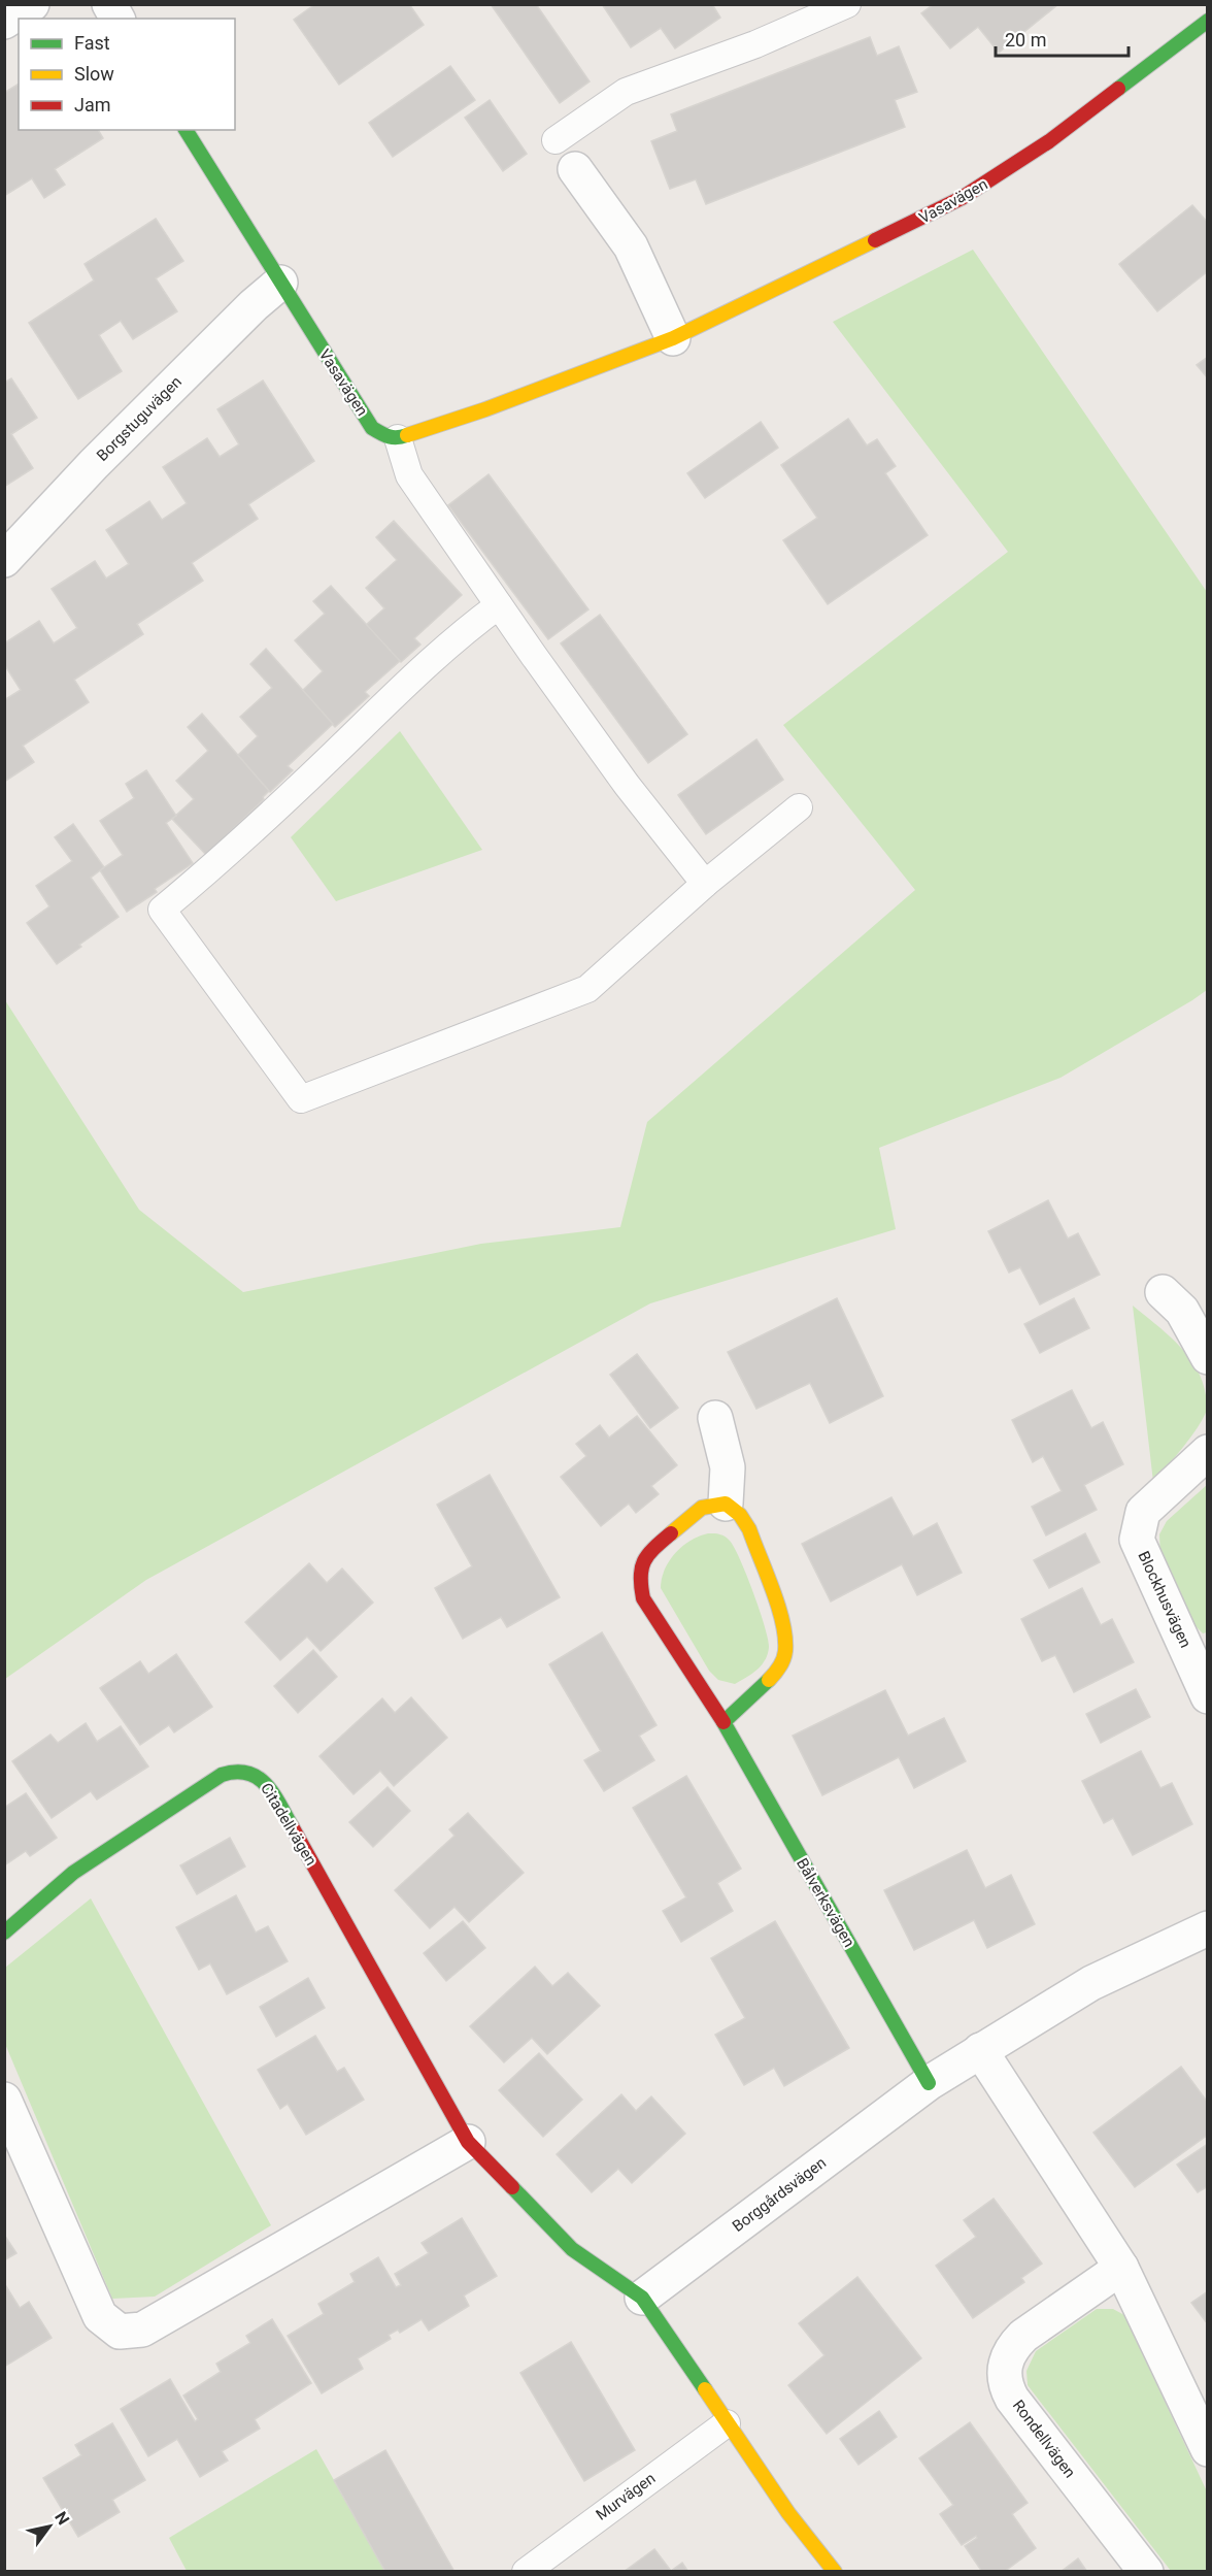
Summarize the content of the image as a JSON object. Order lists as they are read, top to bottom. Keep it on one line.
{"streets":{"street":["Vasavägen","Borgstuguvägen","Blockhusvägen","Citadellvägen","Bålverksvägen","Borggårdsvägen","Rondellvägen"],"lane":["Murvägen"]},"crossings":[["Vasavägen","Borgstuguvägen"],["Citadellvägen","Borggårdsvägen"],["Bålverksvägen","Borggårdsvägen"]],"legend":["Fast","Slow","Jam"],"scale_bar":"20 m","north":"top right"}
